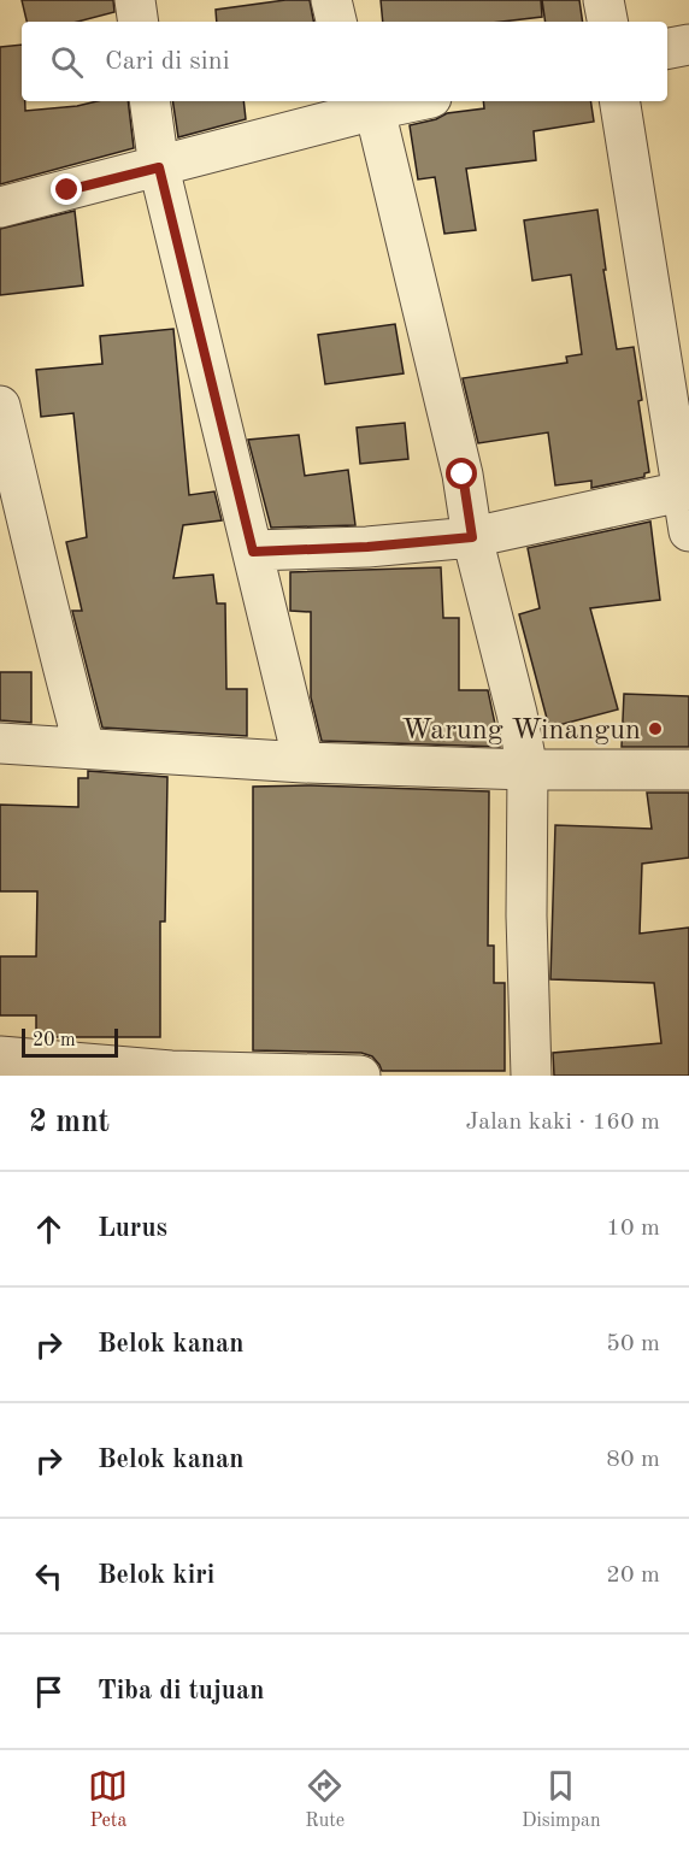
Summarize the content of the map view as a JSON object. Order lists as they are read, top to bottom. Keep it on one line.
{"places":["Warung Winangun"],"scale_bar":"20 m","page":{"search":"Cari di sini","scale":"20 m","heading":["2 mnt","Jalan kaki · 160 m"],"list":[["Lurus","10 m"],["Belok kanan","50 m"],["Belok kanan","80 m"],["Belok kiri","20 m"],"Tiba di tujuan"],"nav":["Peta","Rute","Disimpan"]}}
